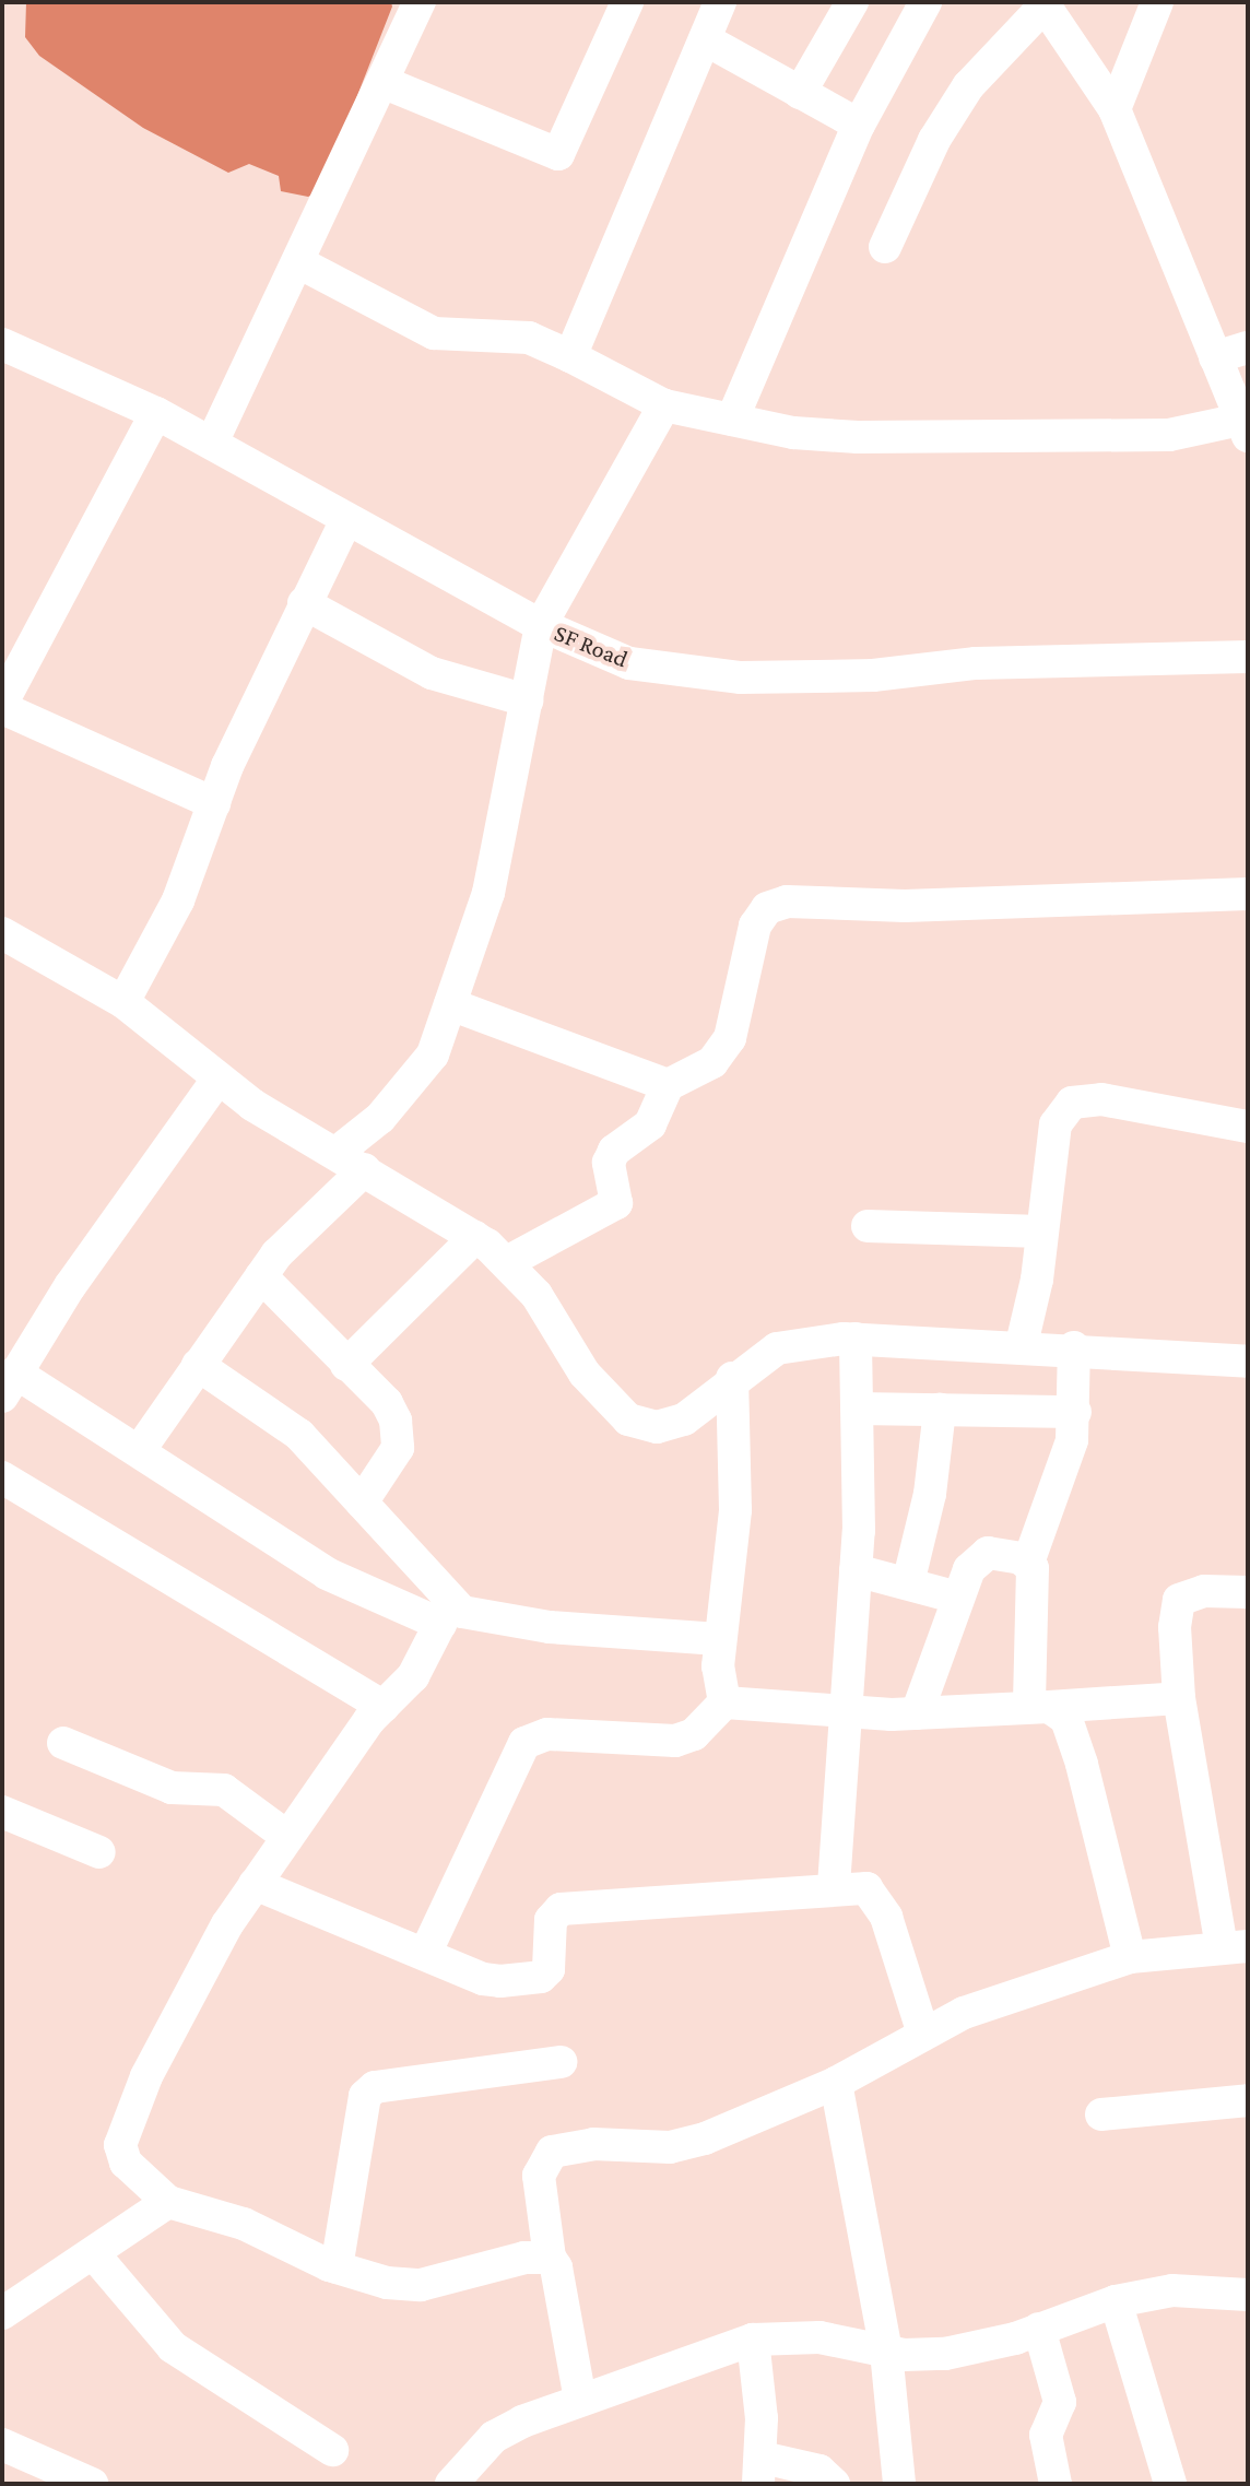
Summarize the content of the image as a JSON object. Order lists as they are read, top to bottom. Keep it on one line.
{"streets":{"street":["SF Road"]}}
